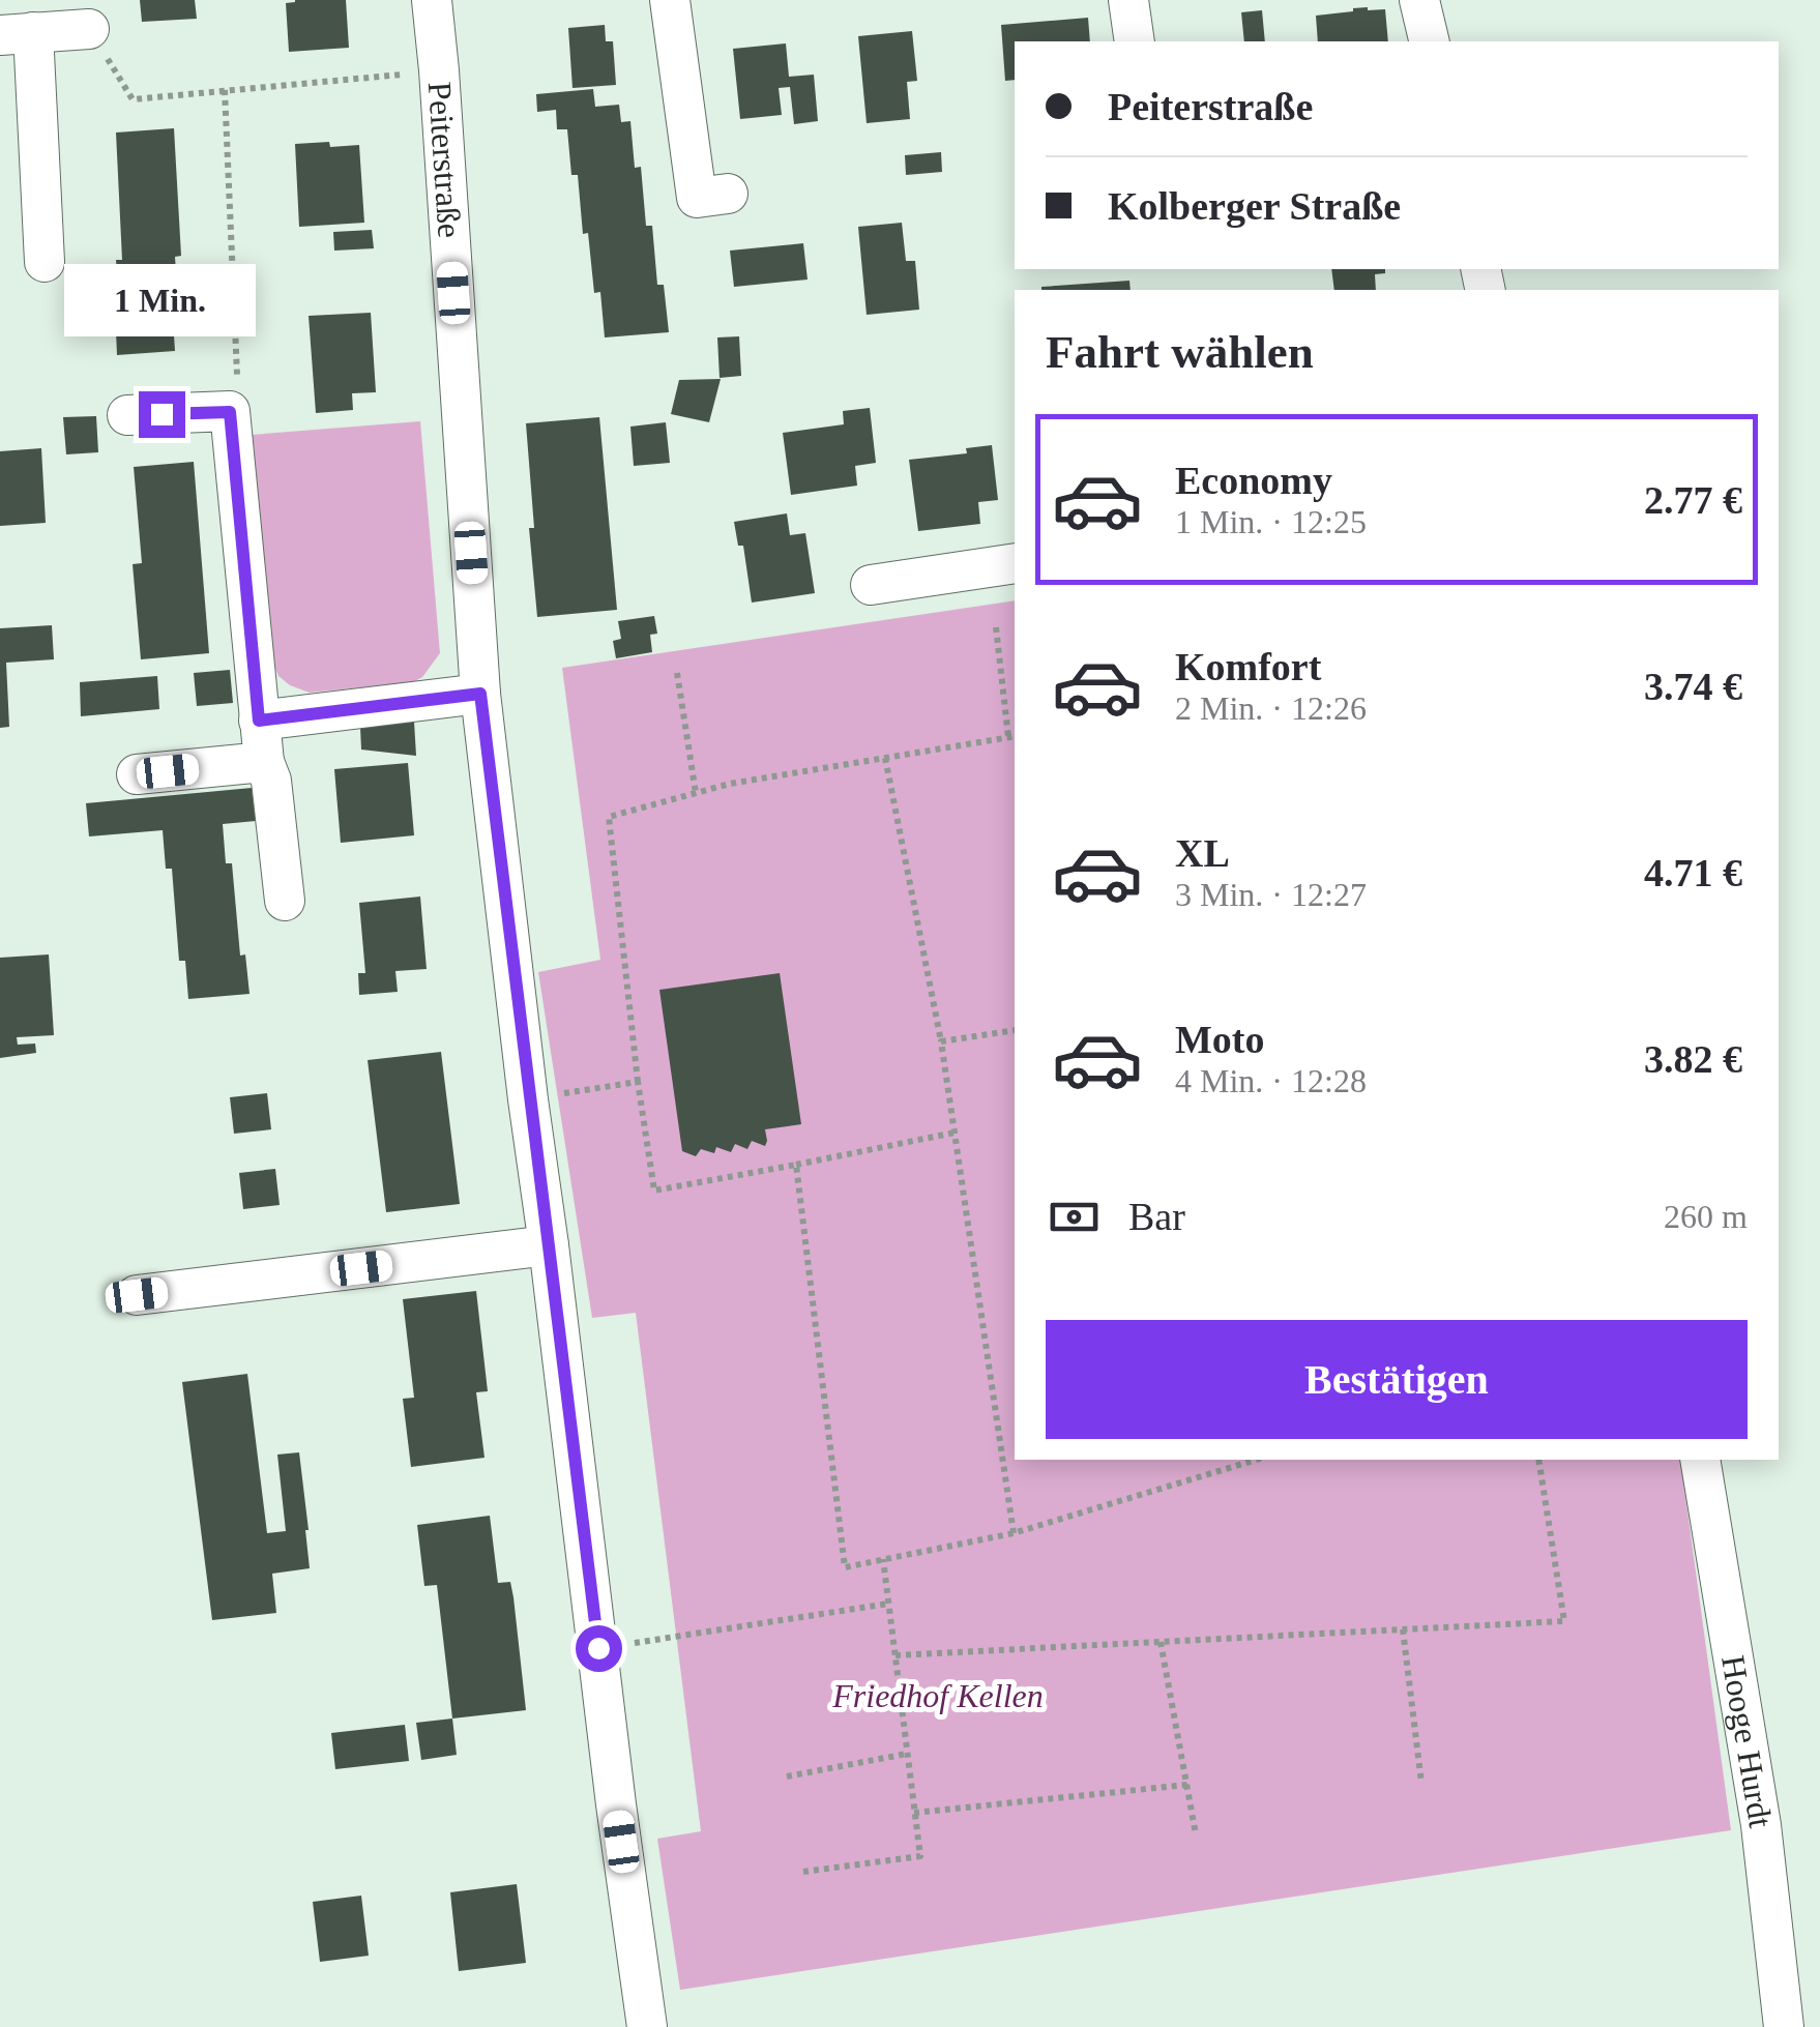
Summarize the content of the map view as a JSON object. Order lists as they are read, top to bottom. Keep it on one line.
{"streets":{"street":["Peiterstraße","Hooge Hurdt"]},"parks":["Friedhof Kellen"],"page":{"banner":["Peiterstraße","Kolberger Straße"],"bubble":"1 Min.","heading":"Fahrt wählen","list":[{"name":"Economy","note":"1 Min. · 12:25","value":"2.77 €"},{"name":"Komfort","note":"2 Min. · 12:26","value":"3.74 €"},{"name":"XL","note":"3 Min. · 12:27","value":"4.71 €"},{"name":"Moto","note":"4 Min. · 12:28","value":"3.82 €"}],"pay":["Bar","260 m"],"buttons":"Bestätigen"}}
